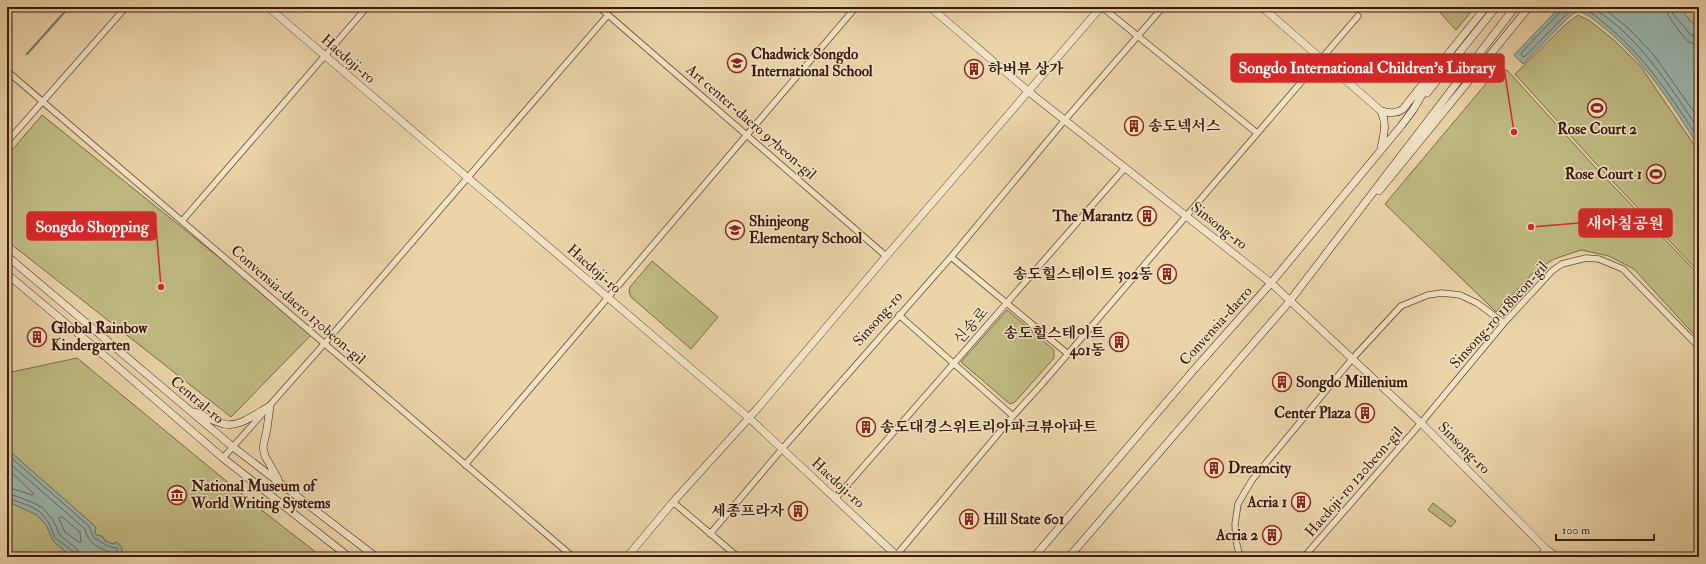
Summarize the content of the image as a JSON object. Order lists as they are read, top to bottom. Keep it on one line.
{"streets":{"main road":["Haedoji-ro","Sinsong-ro","Convensia-daero","Central-ro"],"street":["Art center-daero 97beon-gil","Convensia-daero 130beon-gil","Sinsong-ro 118beon-gil","신송로","Haedoji-ro 120beon-gil"]},"crossings":[["Haedoji-ro","Sinsong-ro"],["Haedoji-ro","신송로"],["Sinsong-ro","Sinsong-ro 118beon-gil"],["Sinsong-ro","신송로"],["Sinsong-ro","Convensia-daero"],["Sinsong-ro","Haedoji-ro 120beon-gil"],["Sinsong-ro 118beon-gil","Haedoji-ro 120beon-gil"]],"places":{"school or university":["Chadwick Songdo International School","Shinjeong Elementary School"],"building":["하버뷰 상가","송도넥서스","The Marantz","송도힐스테이트 302동","Global Rainbow Kindergarten","송도힐스테이트 401동","Songdo Millenium","Center Plaza","송도대경스위트리아파크뷰아파트","Dreamcity","Acria 1","세종프라자","Hill State 601","Acria 2"],"sports":["Rose Court 2","Rose Court 1"],"other":["Songdo International Children's Library","새아침공원","Songdo Shopping"],"museum":["National Museum of World Writing Systems"]},"scale_bar":"100 m"}
